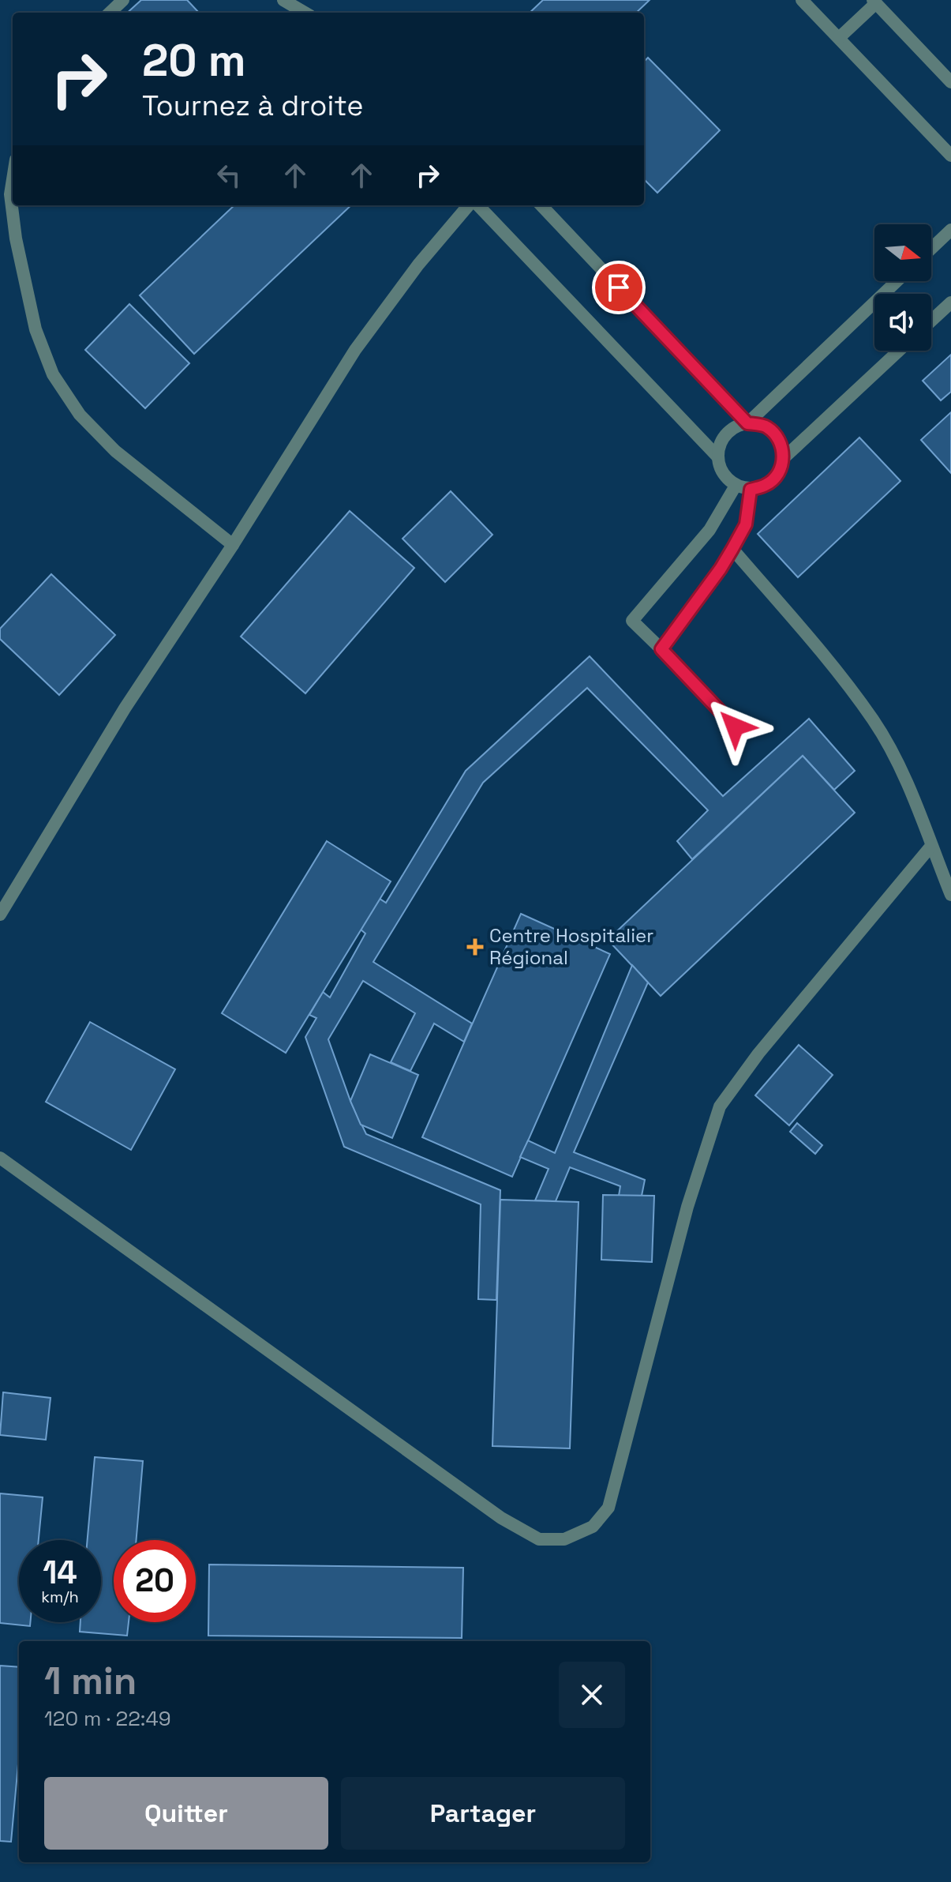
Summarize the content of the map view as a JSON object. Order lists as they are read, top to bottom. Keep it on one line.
{"places":{"health":["Centre Hospitalier Régional"]},"north":"right","page":{"turn":["20 m","Tournez à droite"],"speed":"14 km/h","limit":"20","heading":["1 min","120 m · 22:49"],"buttons":["Quitter","Partager"]}}
